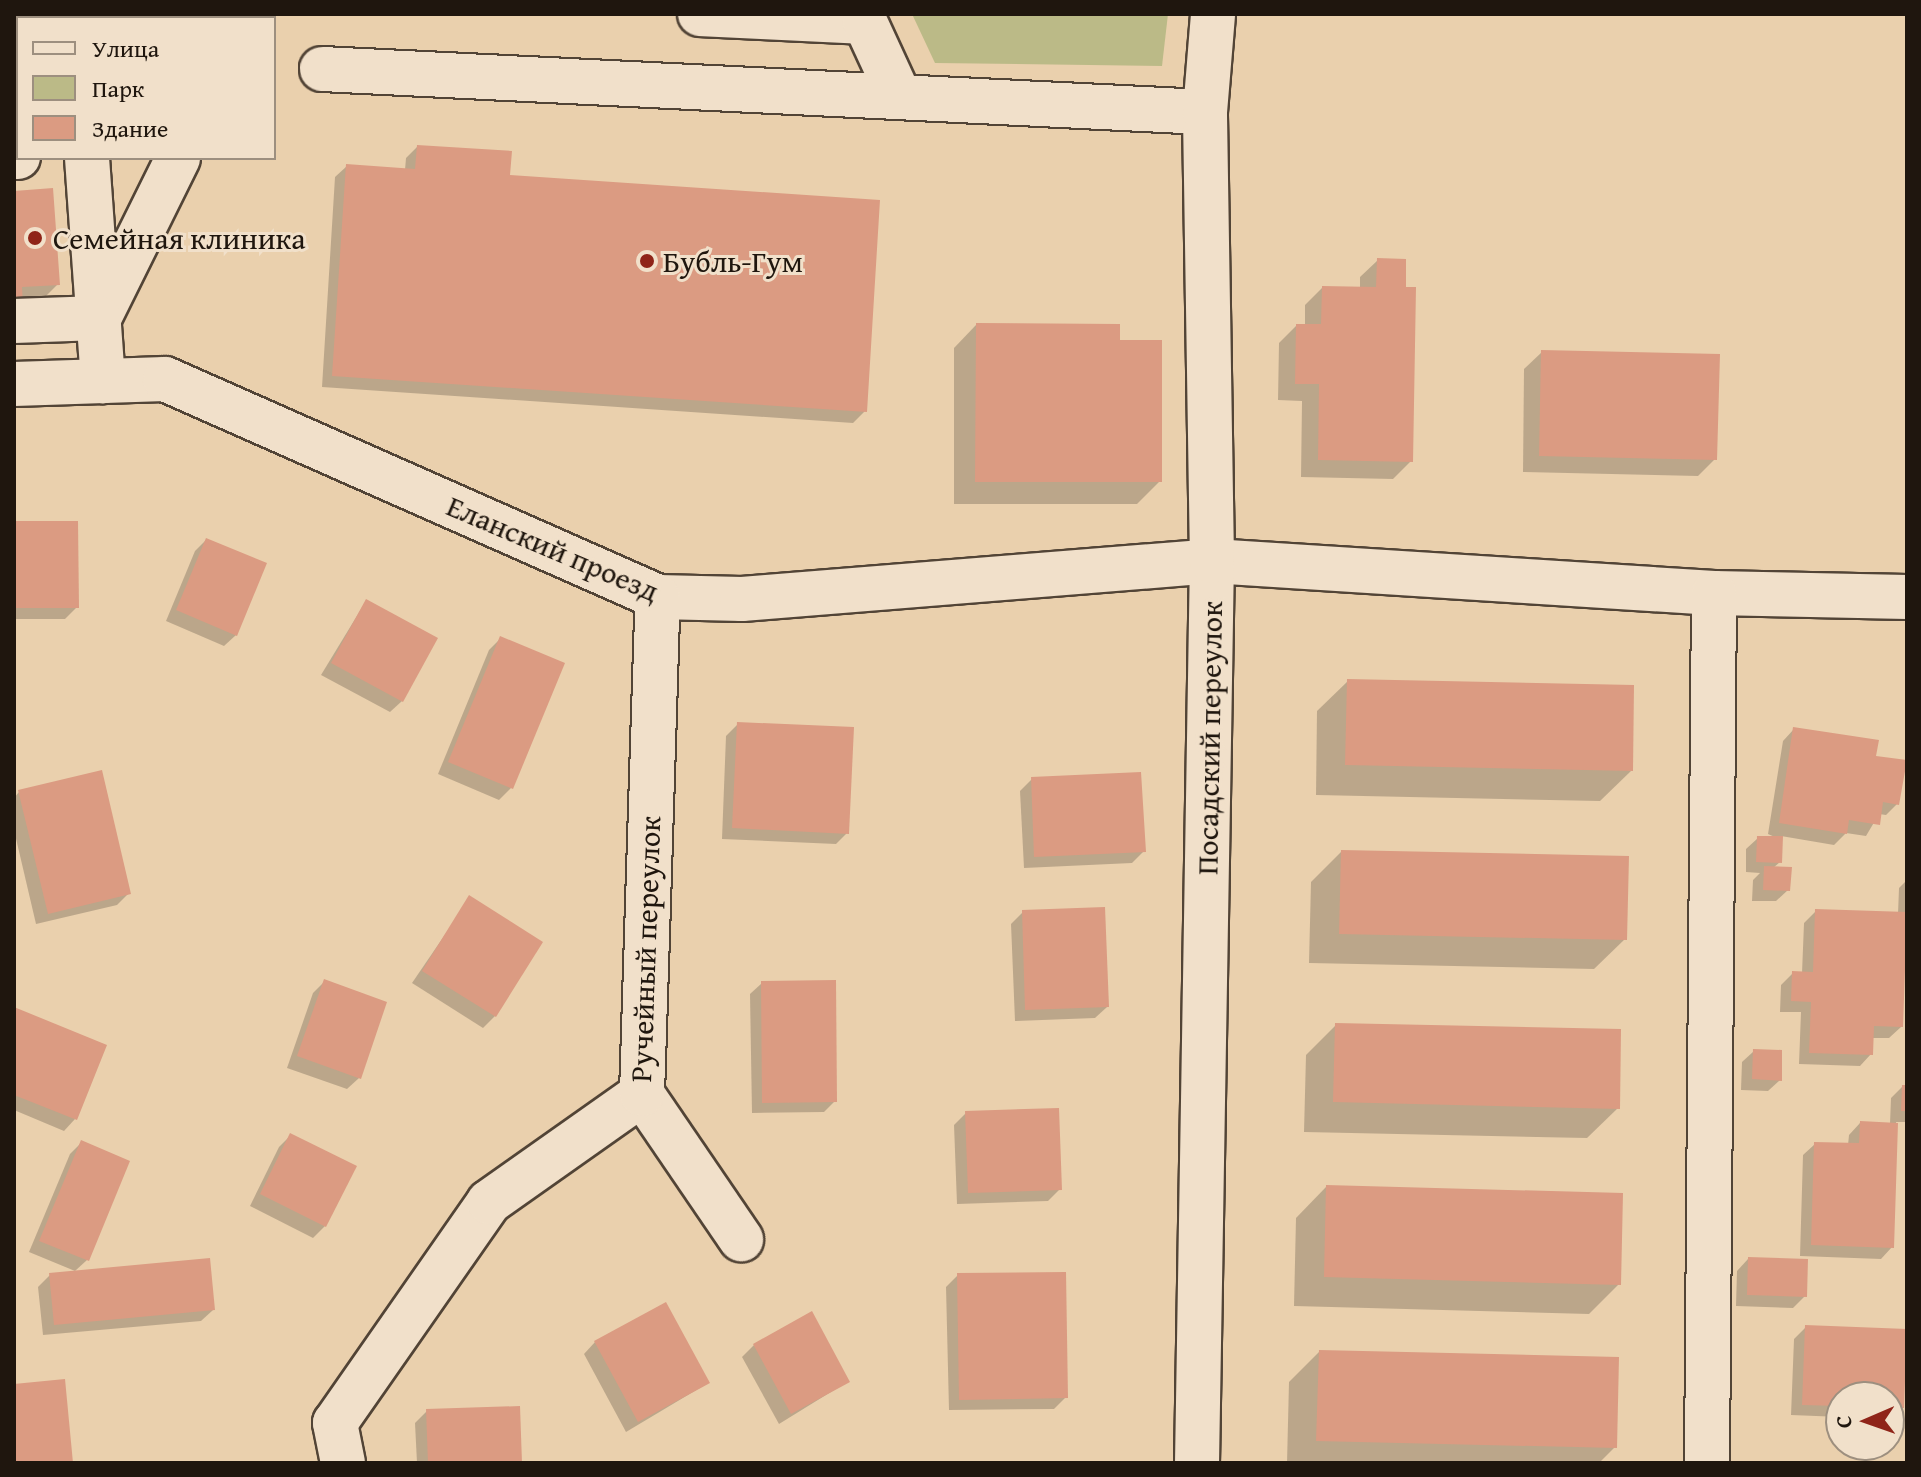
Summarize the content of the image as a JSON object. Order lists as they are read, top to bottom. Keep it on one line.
{"streets":{"street":["Еланский проезд","Посадский переулок","Ручейный переулок"]},"crossings":[["Еланский проезд","Посадский переулок"],["Еланский проезд","Ручейный переулок"]],"places":["Семейная клиника","Бубль-Гум"],"legend":["Улица","Парк","Здание"],"north":"left"}
